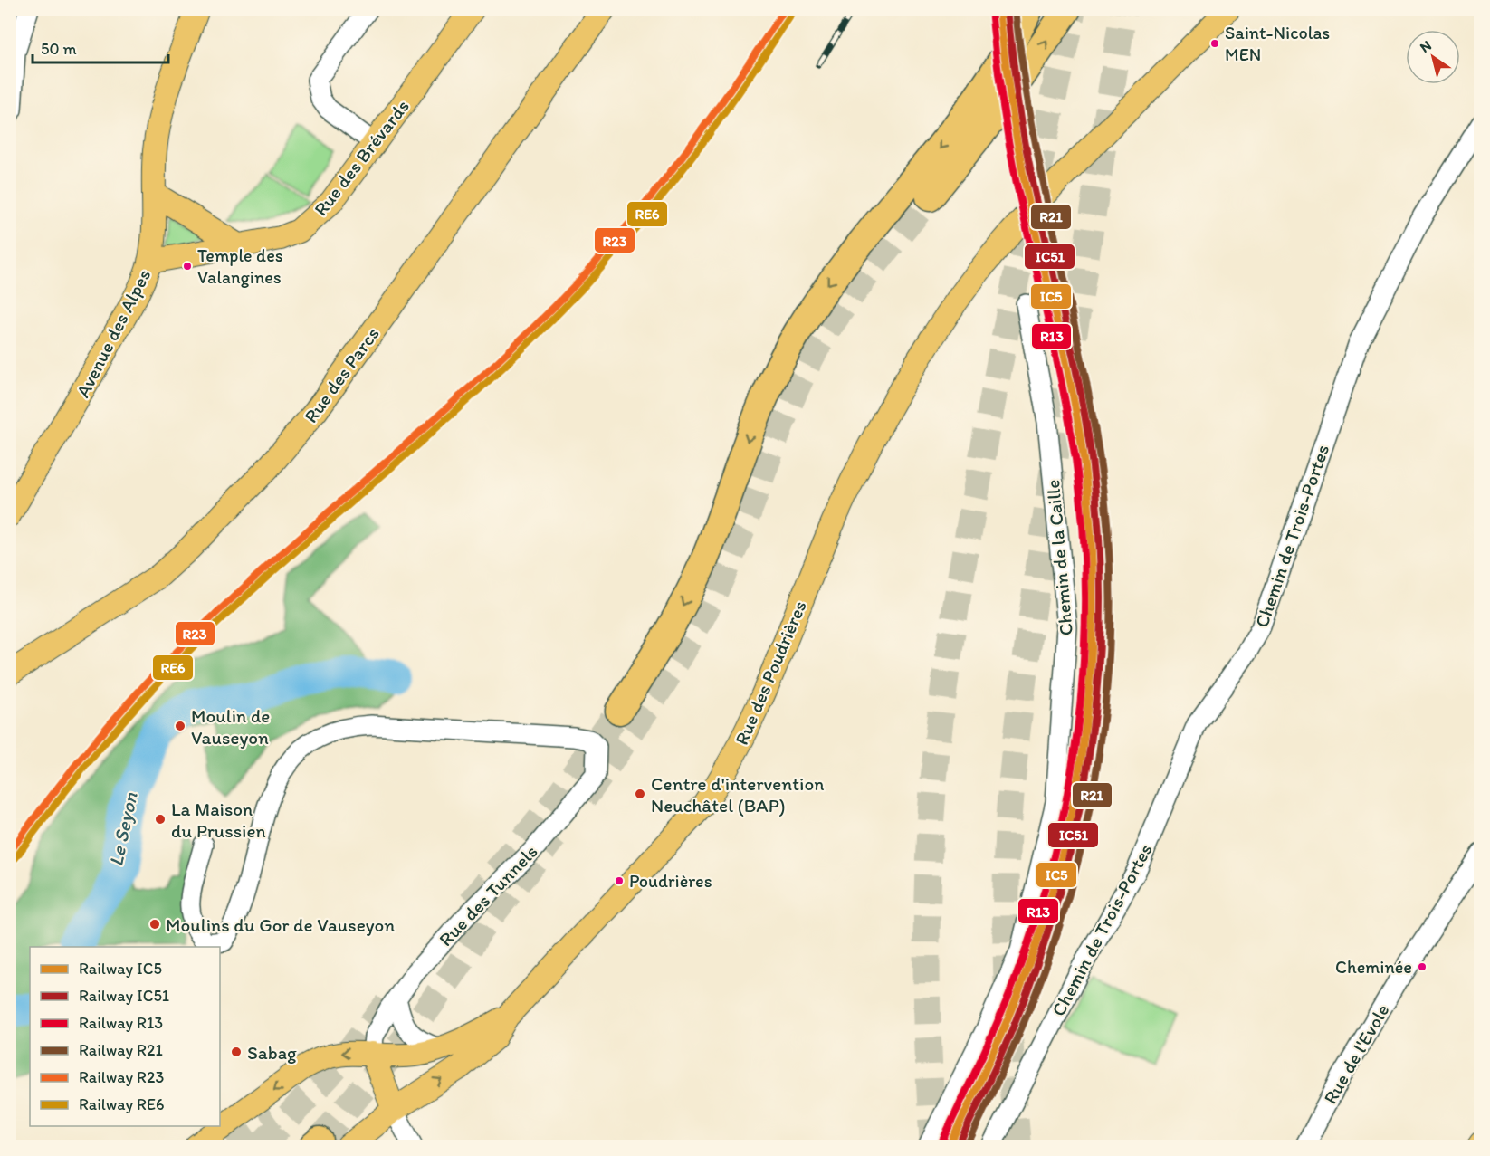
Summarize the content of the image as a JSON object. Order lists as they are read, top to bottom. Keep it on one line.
{"streets":{"main road":["Rue des Brévards","Avenue des Alpes","Rue des Parcs","Rue des Poudrières"],"street":["Chemin de Trois-Portes","Chemin de la Caille","Rue des Tunnels","Rue de l'Evole"]},"crossings":[["Rue des Brévards","Avenue des Alpes"]],"water":["Le Seyon"],"places":["Saint-Nicolas MEN","Temple des Valangines","Moulin de Vauseyon","Centre d'intervention Neuchâtel (BAP)","La Maison du Prussien","Poudrières","Moulins du Gor de Vauseyon","Cheminée","Sabag"],"lines":["rail line IC5","rail line IC51","rail line R21","rail line R23","rail line R13","rail line RE6"],"legend":["Railway IC5","Railway IC51","Railway R13","Railway R21","Railway R23","Railway RE6"],"scale_bar":"50 m","north":"top left"}
